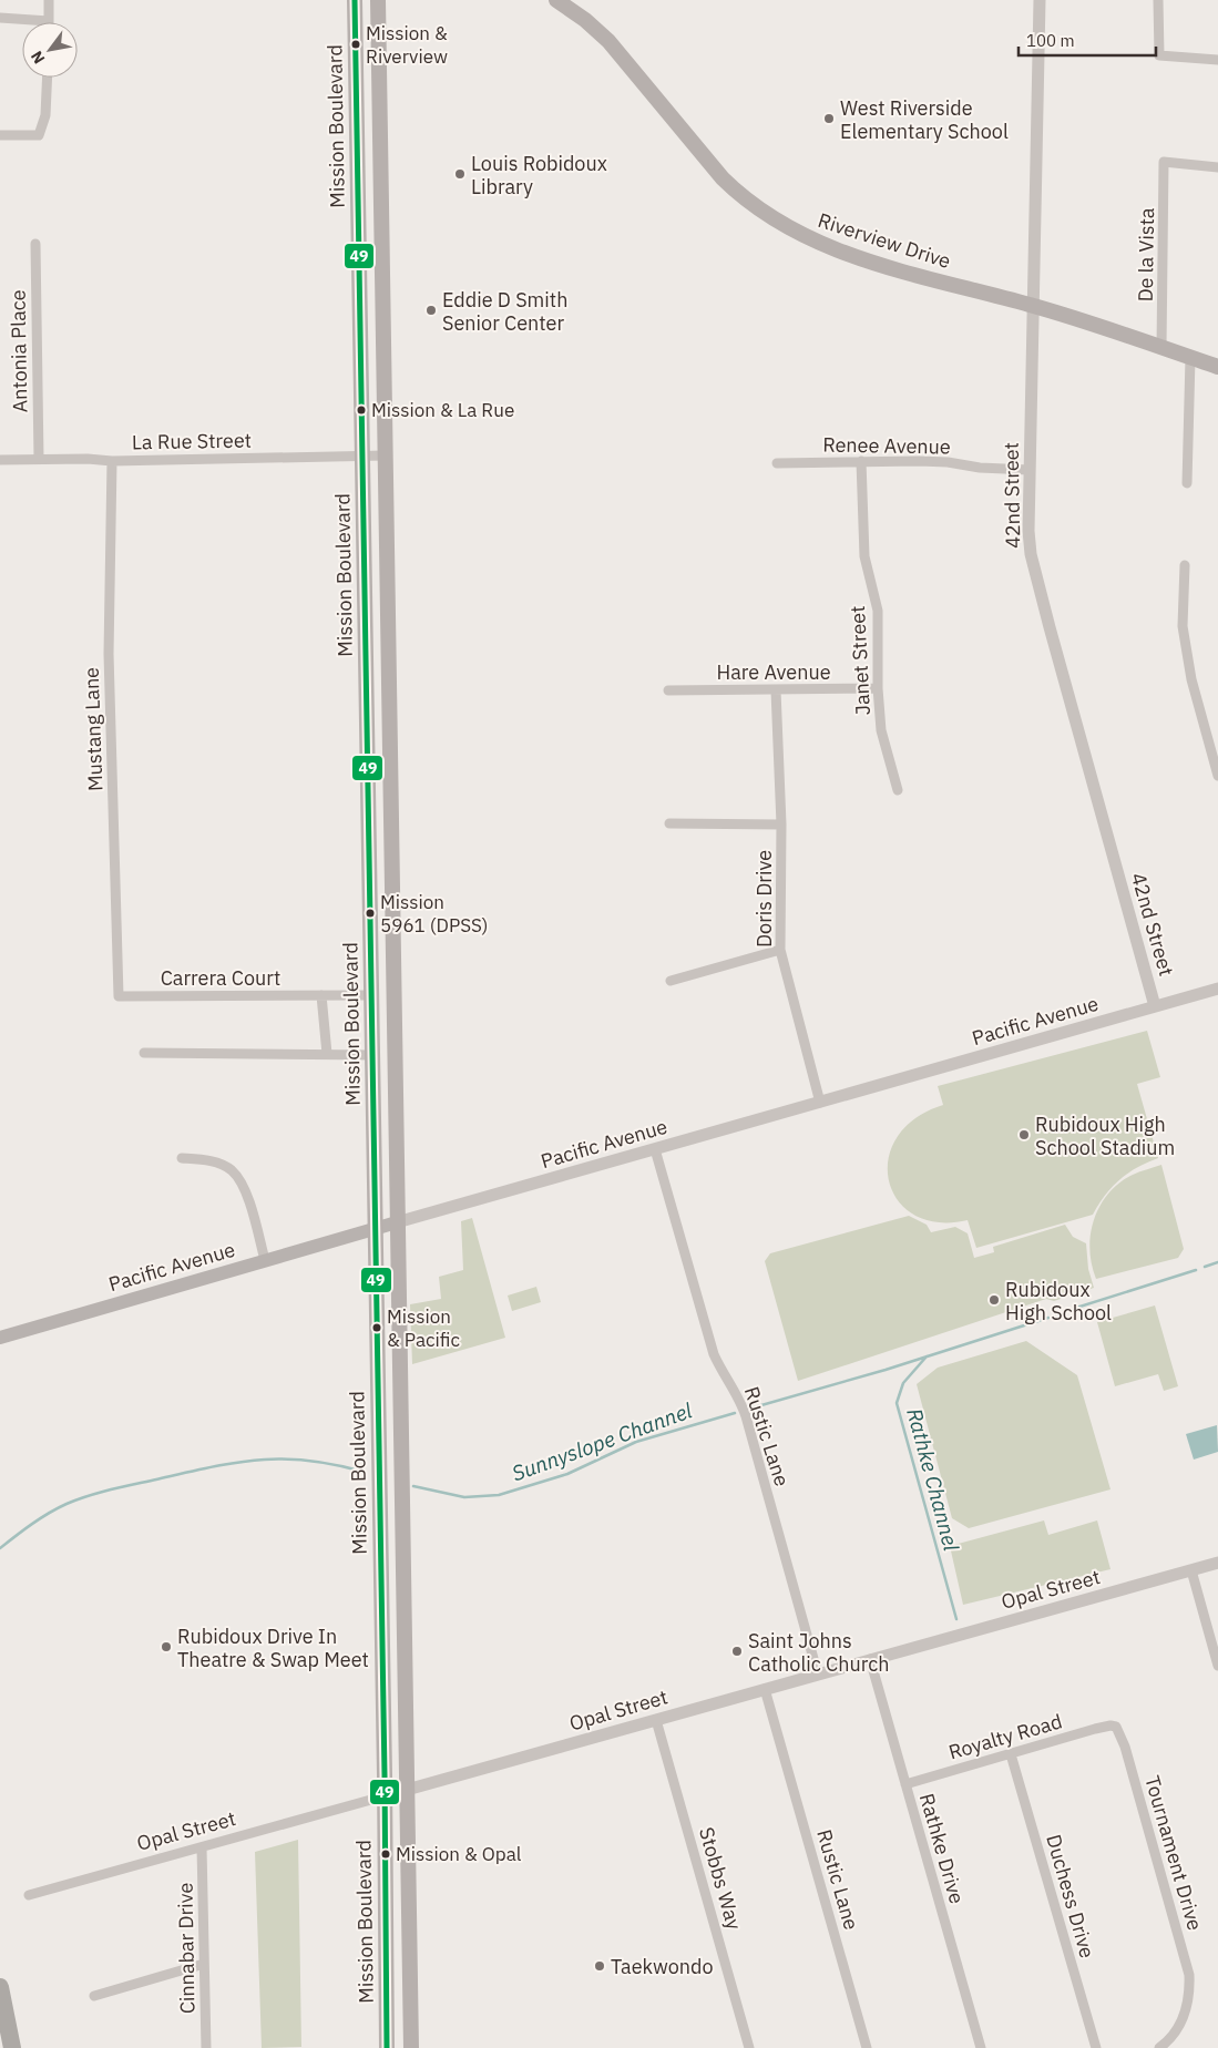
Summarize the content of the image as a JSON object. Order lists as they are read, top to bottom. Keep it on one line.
{"streets":{"main road":["Mission Boulevard","Riverview Drive","Pacific Avenue"],"street":["De la Vista","Antonia Place","La Rue Street","Renee Avenue","42nd Street","Janet Street","Hare Avenue","Mustang Lane","Doris Drive","Carrera Court","Rustic Lane","Opal Street","Royalty Road","Rathke Drive","Tournament Drive","Stobbs Way","Duchess Drive","Cinnabar Drive"]},"crossings":[["Mission Boulevard","La Rue Street"],["Mission Boulevard","Carrera Court"],["Mission Boulevard","Pacific Avenue"],["Mission Boulevard","Opal Street"],["Riverview Drive","De la Vista"],["Riverview Drive","42nd Street"],["Antonia Place","La Rue Street"],["La Rue Street","Mustang Lane"],["Renee Avenue","42nd Street"],["Renee Avenue","Janet Street"],["42nd Street","Pacific Avenue"],["Janet Street","Hare Avenue"],["Hare Avenue","Doris Drive"],["Mustang Lane","Carrera Court"],["Doris Drive","Pacific Avenue"],["Pacific Avenue","Rustic Lane"],["Rustic Lane","Opal Street"],["Opal Street","Rathke Drive"],["Opal Street","Stobbs Way"],["Opal Street","Cinnabar Drive"],["Royalty Road","Rathke Drive"],["Royalty Road","Tournament Drive"],["Royalty Road","Duchess Drive"]],"water":["Sunnyslope Channel","Rathke Channel"],"places":["Mission & Riverview","West Riverside Elementary School","Louis Robidoux Library","Eddie D Smith Senior Center","Mission & La Rue","Mission 5961 (DPSS)","Rubidoux High School Stadium","Rubidoux High School","Mission & Pacific","Rubidoux Drive In Theatre & Swap Meet","Saint Johns Catholic Church","Mission & Opal","Taekwondo"],"lines":["transit line 49"],"scale_bar":"100 m","north":"bottom left"}
